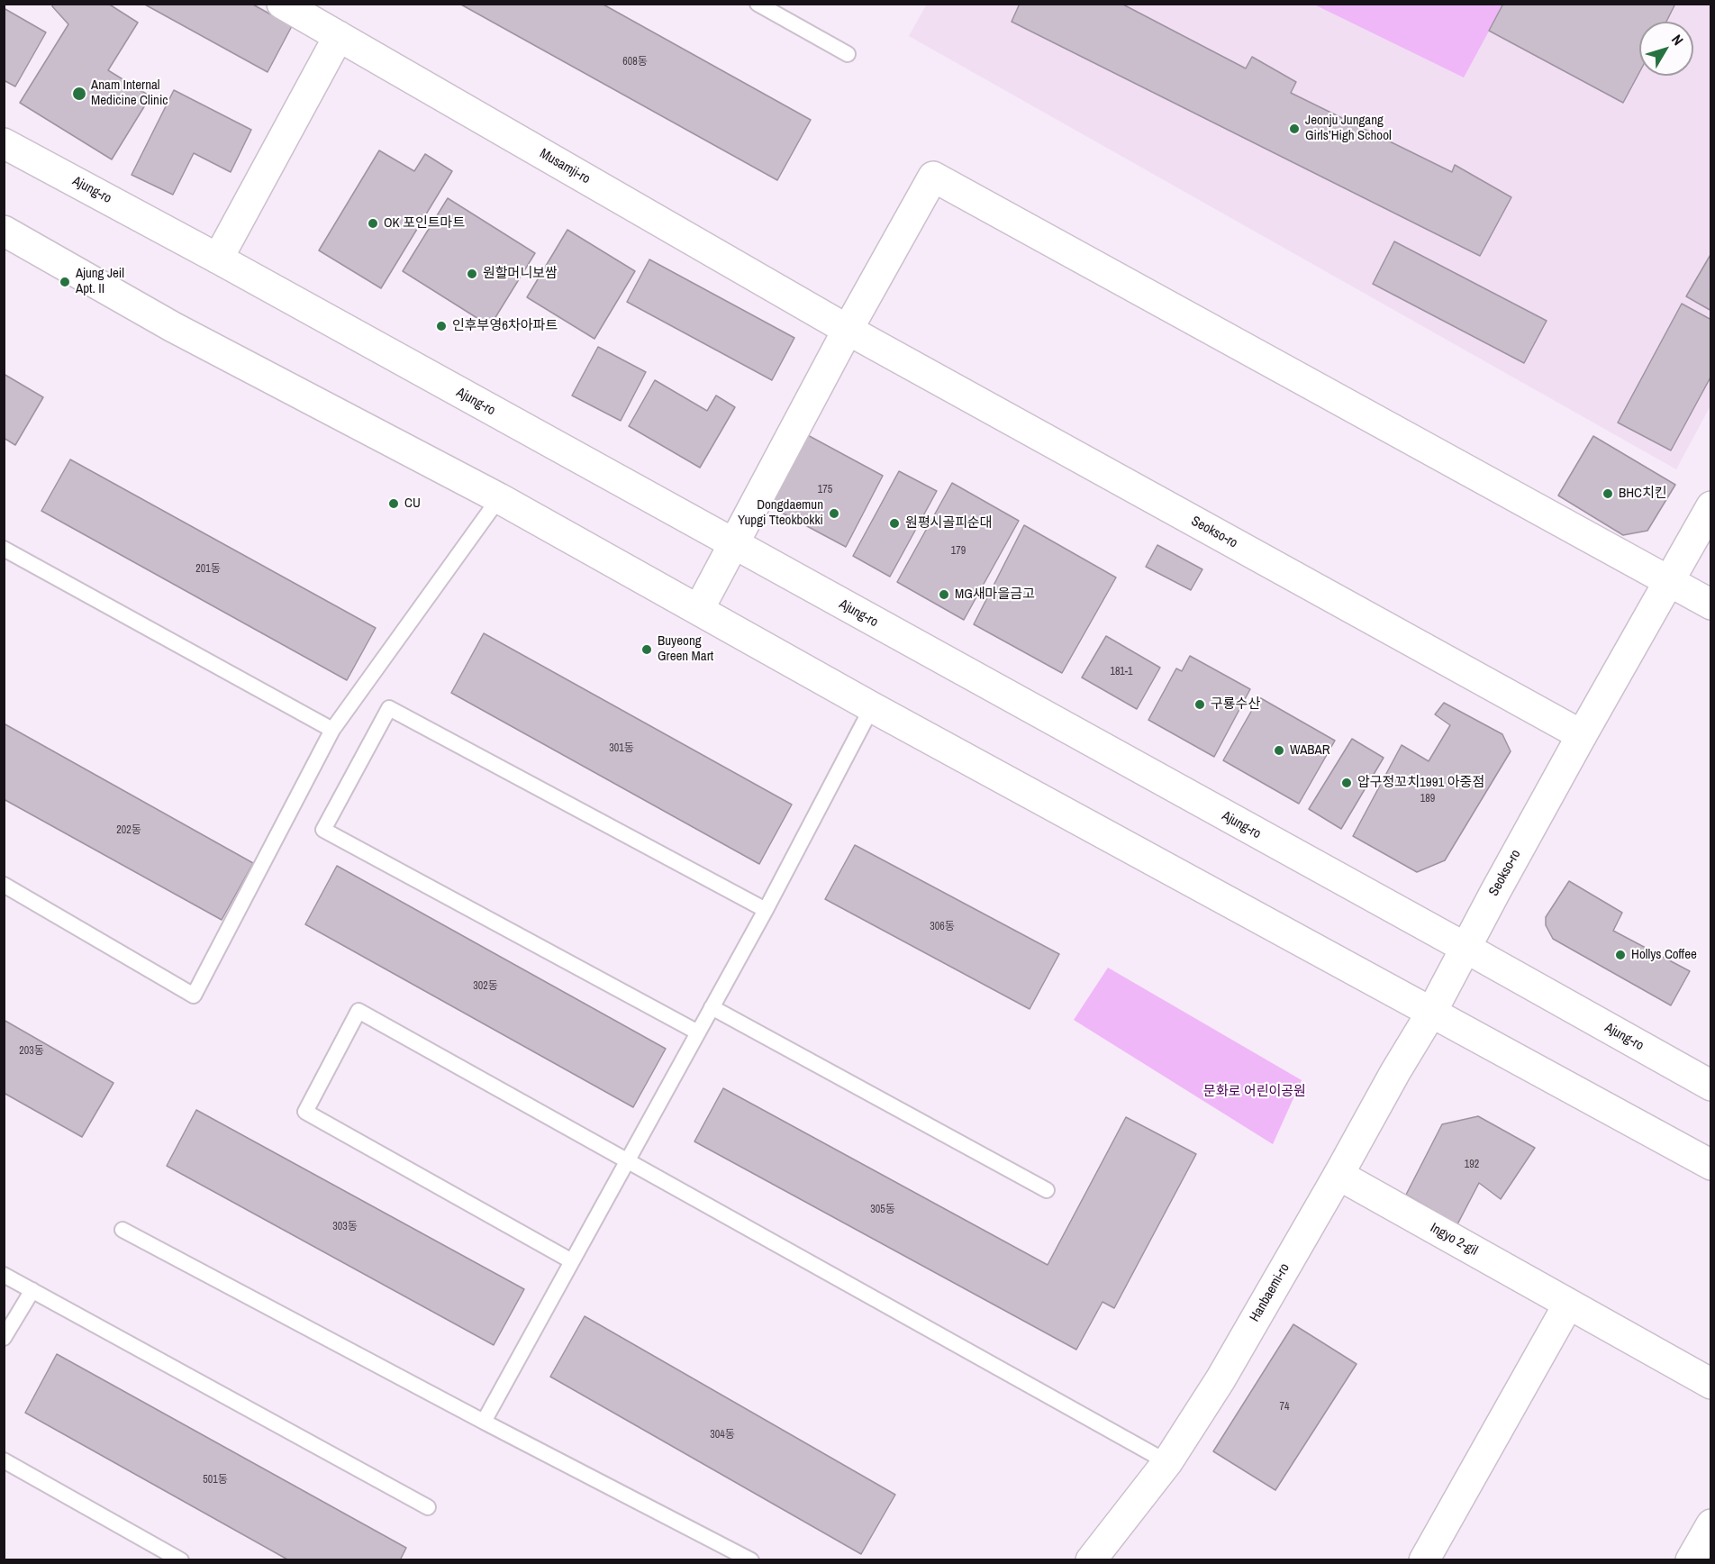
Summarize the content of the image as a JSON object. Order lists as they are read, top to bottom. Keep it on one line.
{"streets":{"street":["Musamji-ro","Ajung-ro","Seokso-ro","Ingyo 2-gil","Hanbaemi-ro"]},"crossings":[["Musamji-ro","Seokso-ro"],["Ajung-ro","Seokso-ro"],["Seokso-ro","Hanbaemi-ro"],["Ingyo 2-gil","Hanbaemi-ro"]],"parks":["문화로 어린이공원"],"places":["Anam Internal Medicine Clinic","Jeonju Jungang Girls’High School","OK 포인트마트","원할머니보쌈","Ajung Jeil Apt. II","인후부영6차아파트","BHC치킨","CU","Dongdaemun Yupgi Tteokbokki","원평시골피순대","MG새마을금고","Buyeong Green Mart","구룡수산","WABAR","압구정꼬치1991 아중점","Hollys Coffee"],"house_numbers":["608동","175","179","201동","181-1","301동","189","202동","306동","302동","203동","192","305동","303동","74","304동","501동"],"north":"top right"}
